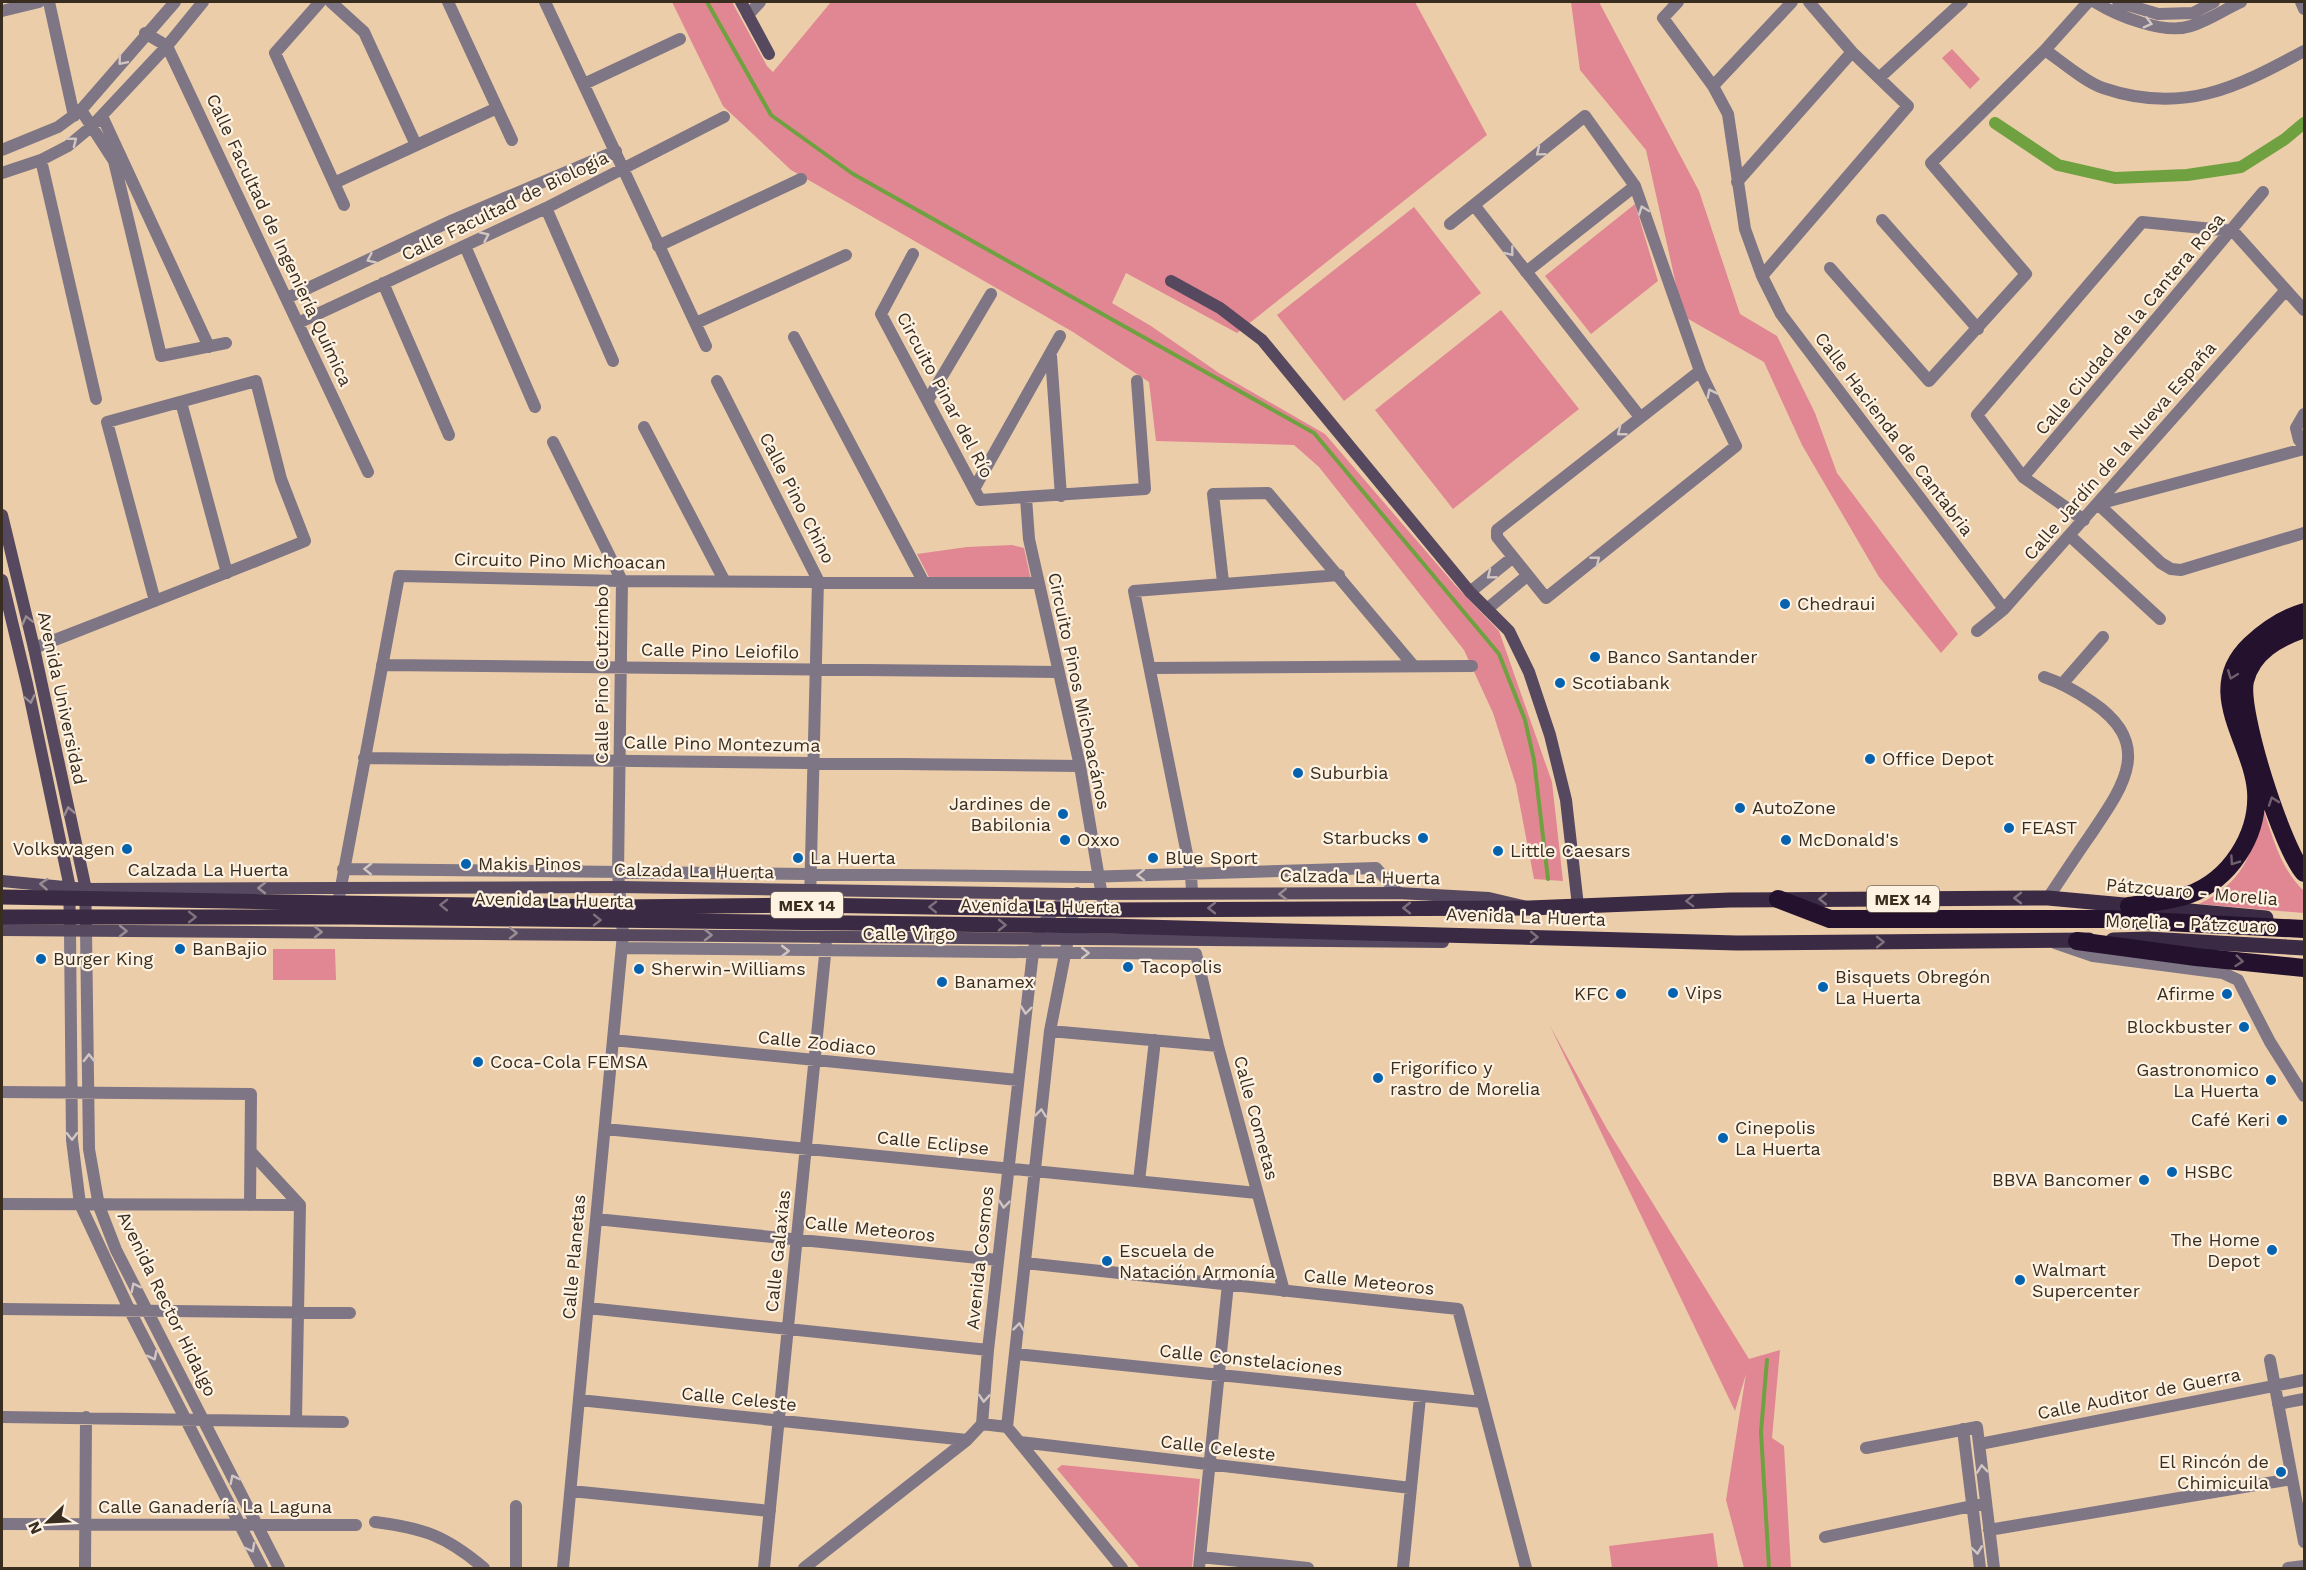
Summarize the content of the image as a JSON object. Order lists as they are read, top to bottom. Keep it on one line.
{"streets":{"main road":["Pátzcuaro - Morelia","MEX 14","Avenida La Huerta","Morelia - Pátzcuaro"],"street":["Calle Facultad de Biología","Calle Facultad de Ingenierίa Quίmica","Calle Ciudad de la Cantera Rosa","Circuito Pinar del Río","Calle Hacienda de Cantabria","Calle Jardín de la Nueva España","Calle Pino Chino","Circuito Pino Michoacan","Calle Pino Leiofilo","Calle Pino Cutzimbo","Circuito Pinos Michoacános","Avenida Universidad","Calle Pino Montezuma","Calzada La Huerta","Calle Virgo","Calle Zodiaco","Calle Cometas","Calle Eclipse","Calle Meteoros","Calle Galaxias","Calle Planetas","Avenida Cosmos","Avenida Rector Hidalgo","Calle Constelaciones","Calle Auditor de Guerra","Calle Celeste","Calle Ganadería La Laguna"]},"crossings":[["Calle Facultad de Biología","Calle Facultad de Ingenierίa Quίmica"],["Circuito Pinar del Río","Circuito Pinos Michoacános"],["Calle Hacienda de Cantabria","Calle Jardín de la Nueva España"],["Calle Pino Chino","Circuito Pino Michoacan"],["Calle Pino Chino","Calle Pino Leiofilo"],["Calle Pino Chino","Calle Pino Montezuma"],["Calle Pino Chino","Calzada La Huerta"],["Calle Pino Chino","Avenida La Huerta"],["Circuito Pino Michoacan","Calle Pino Leiofilo"],["Circuito Pino Michoacan","Calle Pino Cutzimbo"],["Circuito Pino Michoacan","Circuito Pinos Michoacános"],["Circuito Pino Michoacan","Calle Pino Montezuma"],["Circuito Pino Michoacan","Calzada La Huerta"],["Circuito Pino Michoacan","Avenida La Huerta"],["Calle Pino Leiofilo","Calle Pino Cutzimbo"],["Calle Pino Leiofilo","Circuito Pinos Michoacános"],["Calle Pino Cutzimbo","Calle Pino Montezuma"],["Calle Pino Cutzimbo","Calzada La Huerta"],["Calle Pino Cutzimbo","Avenida La Huerta"],["Calle Pino Cutzimbo","Calle Planetas"],["Circuito Pinos Michoacános","Calle Pino Montezuma"],["Circuito Pinos Michoacános","Calzada La Huerta"],["Circuito Pinos Michoacános","Avenida La Huerta"],["Avenida Universidad","Avenida La Huerta"],["Avenida Universidad","Avenida Rector Hidalgo"],["Calzada La Huerta","Avenida La Huerta"],["Calzada La Huerta","Avenida Cosmos"],["Pátzcuaro - Morelia","Avenida La Huerta"],["Avenida La Huerta","Morelia - Pátzcuaro"],["Avenida La Huerta","Calle Virgo"],["Avenida La Huerta","Calle Galaxias"],["Avenida La Huerta","Calle Planetas"],["Avenida La Huerta","Avenida Cosmos"],["Avenida La Huerta","Avenida Rector Hidalgo"],["Calle Virgo","Calle Cometas"],["Calle Virgo","Calle Galaxias"],["Calle Virgo","Calle Planetas"],["Calle Virgo","Avenida Cosmos"],["Calle Zodiaco","Calle Galaxias"],["Calle Zodiaco","Calle Planetas"],["Calle Zodiaco","Avenida Cosmos"],["Calle Cometas","Calle Eclipse"],["Calle Cometas","Calle Meteoros"],["Calle Eclipse","Calle Galaxias"],["Calle Eclipse","Calle Planetas"],["Calle Eclipse","Avenida Cosmos"],["Calle Meteoros","Calle Galaxias"],["Calle Meteoros","Calle Planetas"],["Calle Meteoros","Avenida Cosmos"],["Calle Meteoros","Calle Constelaciones"],["Calle Galaxias","Calle Celeste"],["Calle Planetas","Calle Celeste"],["Avenida Rector Hidalgo","Calle Ganadería La Laguna"]],"places":["Chedraui","Banco Santander","Scotiabank","Office Depot","Suburbia","AutoZone","Jardines de Babilonia","FEAST","Starbucks","Oxxo","McDonald's","Volkswagen","Little Caesars","La Huerta","Blue Sport","Makis Pinos","BanBajio","Burger King","Tacopolis","Sherwin-Williams","Banamex","Bisquets Obregón La Huerta","Vips","KFC","Afirme","Blockbuster","Coca-Cola FEMSA","Frigorífico y rastro de Morelia","Gastronomico La Huerta","Café Keri","Cinepolis La Huerta","HSBC","BBVA Bancomer","The Home Depot","Escuela de Natación Armonía","Walmart Supercenter","El Rincón de Chimicuila"],"north":"bottom left"}
